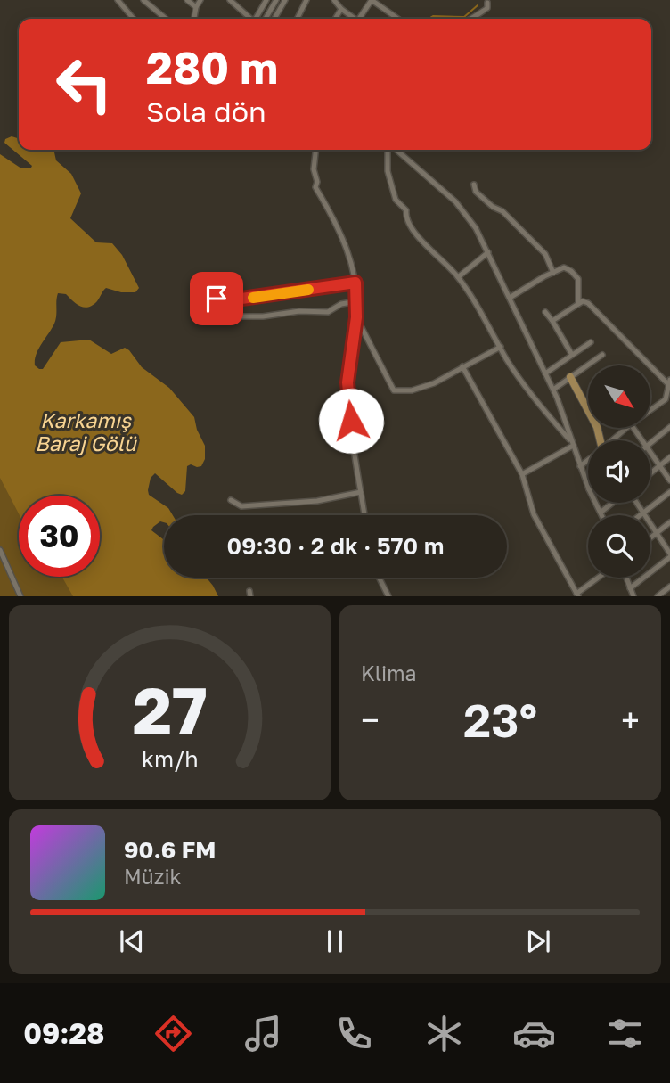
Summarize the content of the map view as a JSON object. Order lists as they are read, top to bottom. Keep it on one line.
{"water":["Karkamış Baraj Gölü"],"north":"bottom right","page":{"turn":["280 m","Sola dön"],"limit":"30","trip":"09:30 · 2 dk · 570 m","tile":"Klima","heat":["−","23°","+"],"song":["90.6 FM","Müzik"],"tabs":"09:28","gauge":["27","km/h"]}}
